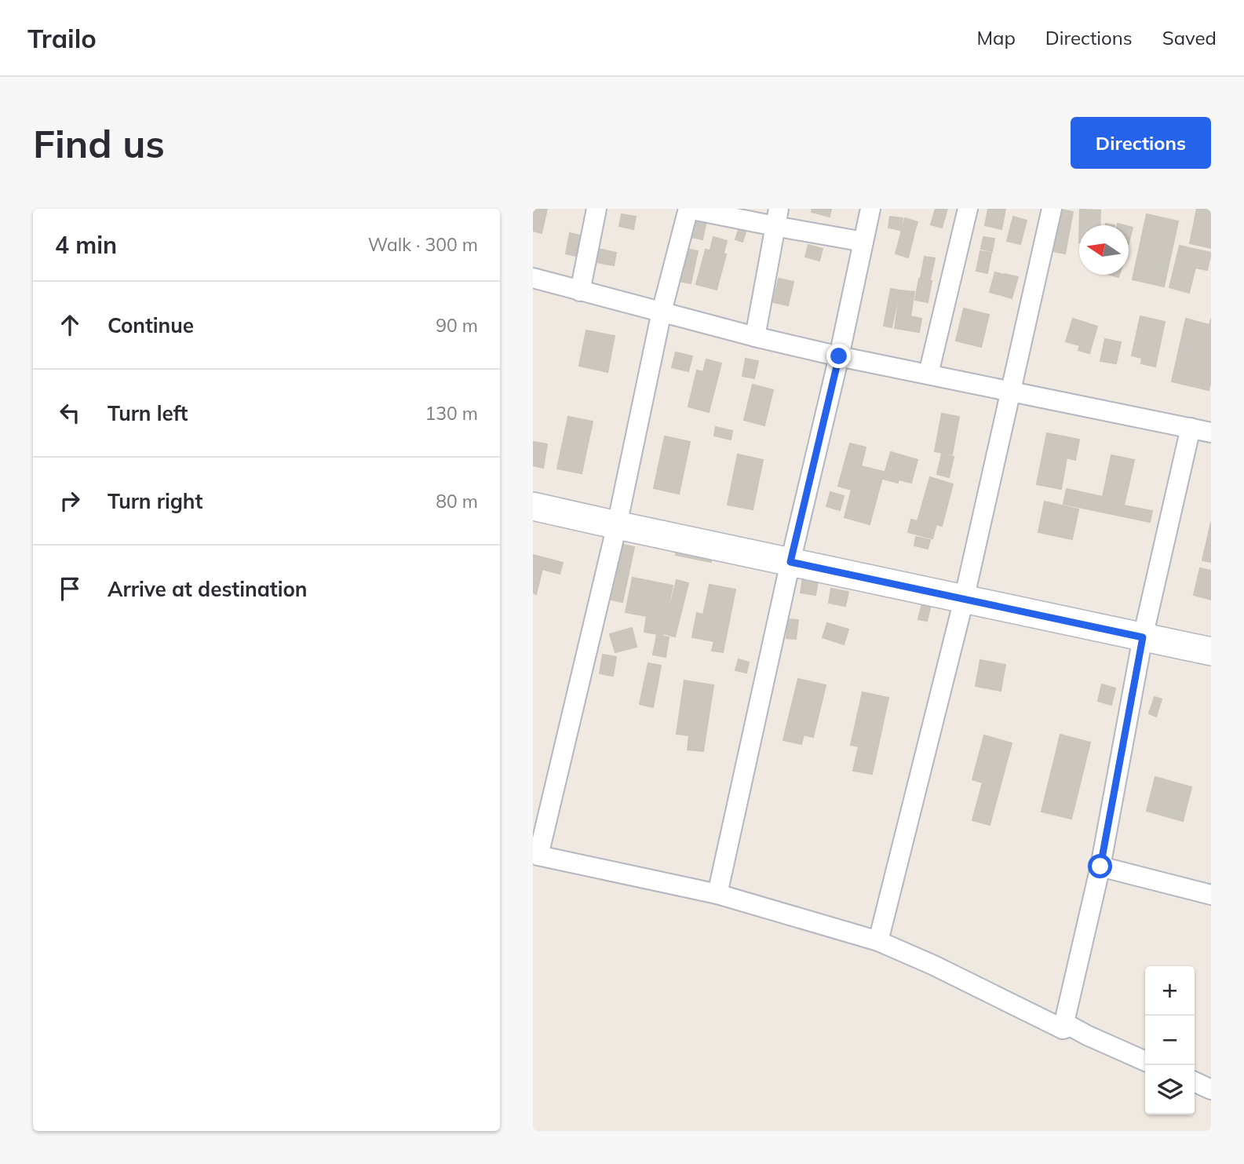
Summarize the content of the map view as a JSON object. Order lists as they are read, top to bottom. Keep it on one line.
{"north":"left","page":{"header":"Trailo","nav":["Map","Directions","Saved"],"buttons":"Directions","title":"Find us","heading":["4 min","Walk · 300 m"],"list":[["Continue","90 m"],["Turn left","130 m"],["Turn right","80 m"],"Arrive at destination"],"map_buttons":["+","−"]}}
